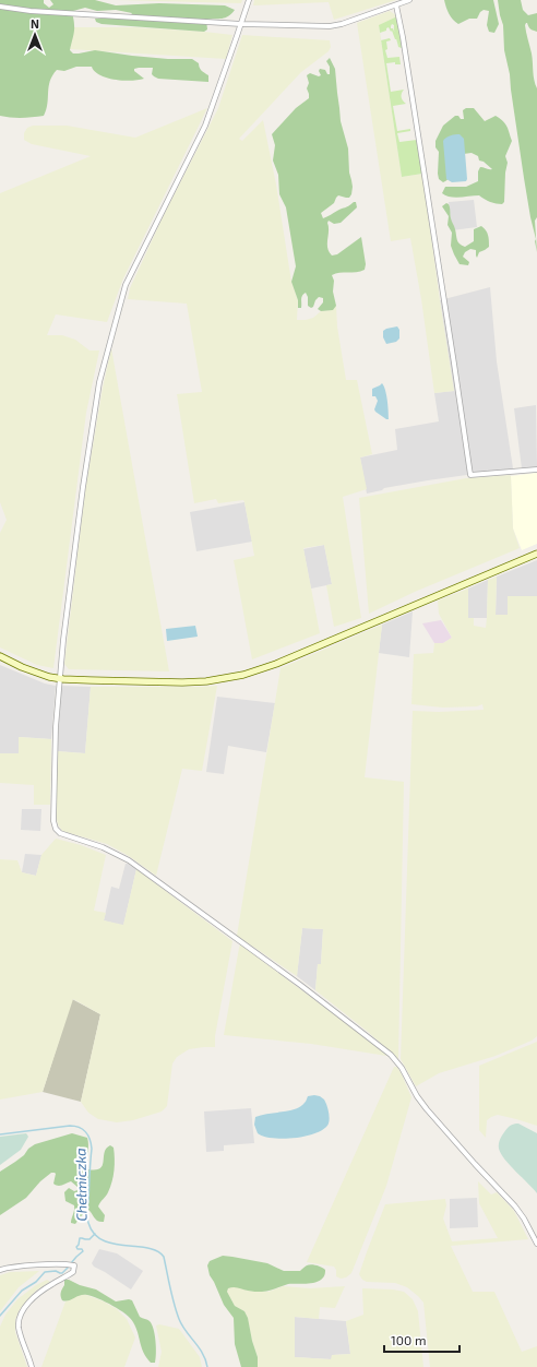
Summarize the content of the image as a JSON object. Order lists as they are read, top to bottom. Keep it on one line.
{"water":["Chełmiczka"],"scale_bar":"100 m","north":"top"}
